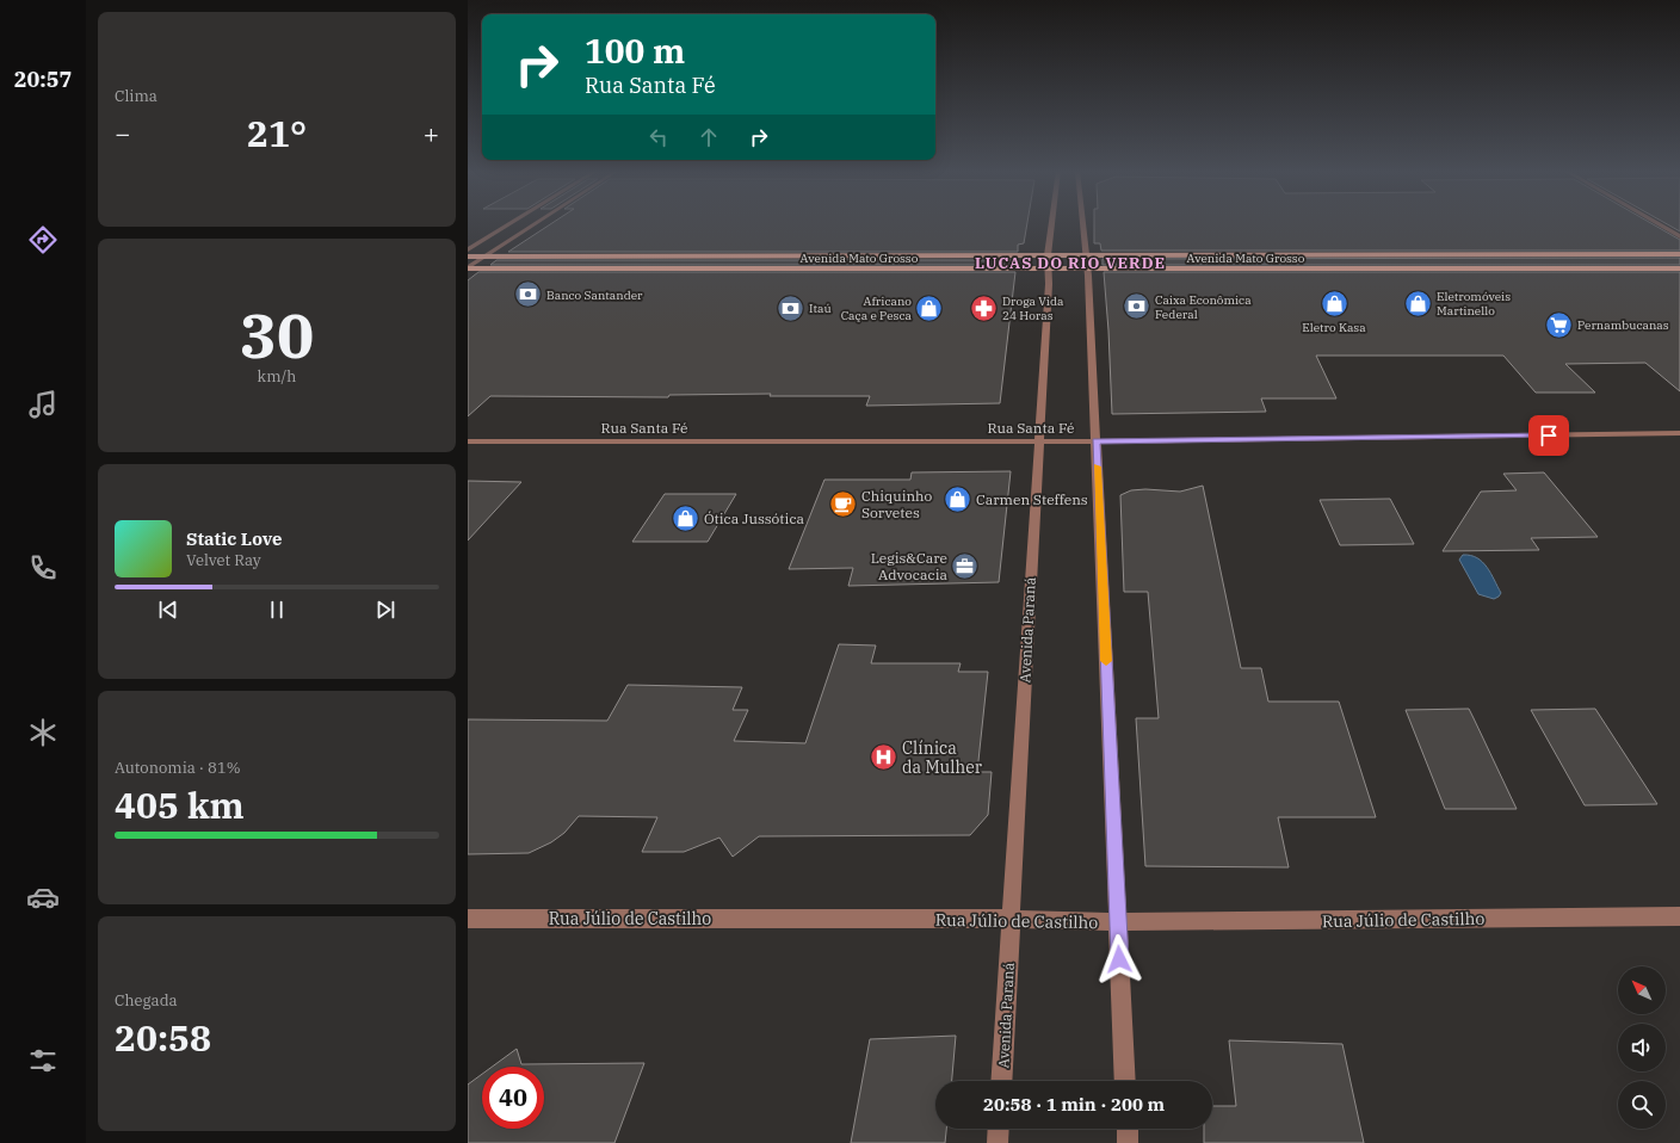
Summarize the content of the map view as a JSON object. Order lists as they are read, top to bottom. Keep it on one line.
{"streets":{"main road":["Avenida Mato Grosso"],"street":["Rua Santa Fé","Avenida Paraná","Rua Júlio de Castilho"]},"crossings":[["Avenida Mato Grosso","Avenida Paraná"],["Rua Santa Fé","Avenida Paraná"],["Avenida Paraná","Rua Júlio de Castilho"]],"districts":["LUCAS DO RIO VERDE"],"places":{"bank":["Banco Santander","Caixa Econômica Federal","Itaú"],"shop":["Eletro Kasa","Eletromóveis Martinello","Africano Caça e Pesca","Carmen Steffens","Ótica Jussótica"],"pharmacy":["Droga Vida 24 Horas"],"supermarket":["Pernambucanas"],"cafe":["Chiquinho Sorvetes"],"office":["Legis&Care Advocacia"],"hospital":["Clínica da Mulher"]},"north":"top left","page":{"tabs":"20:57","tile":["Clima",["30","km/h"],["Autonomia · 81%","405 km"],["Chegada","20:58"]],"turn":["100 m","Rua Santa Fé"],"heat":["−","21°","+"],"song":["Static Love","Velvet Ray"],"limit":"40","trip":"20:58 · 1 min · 200 m"}}
